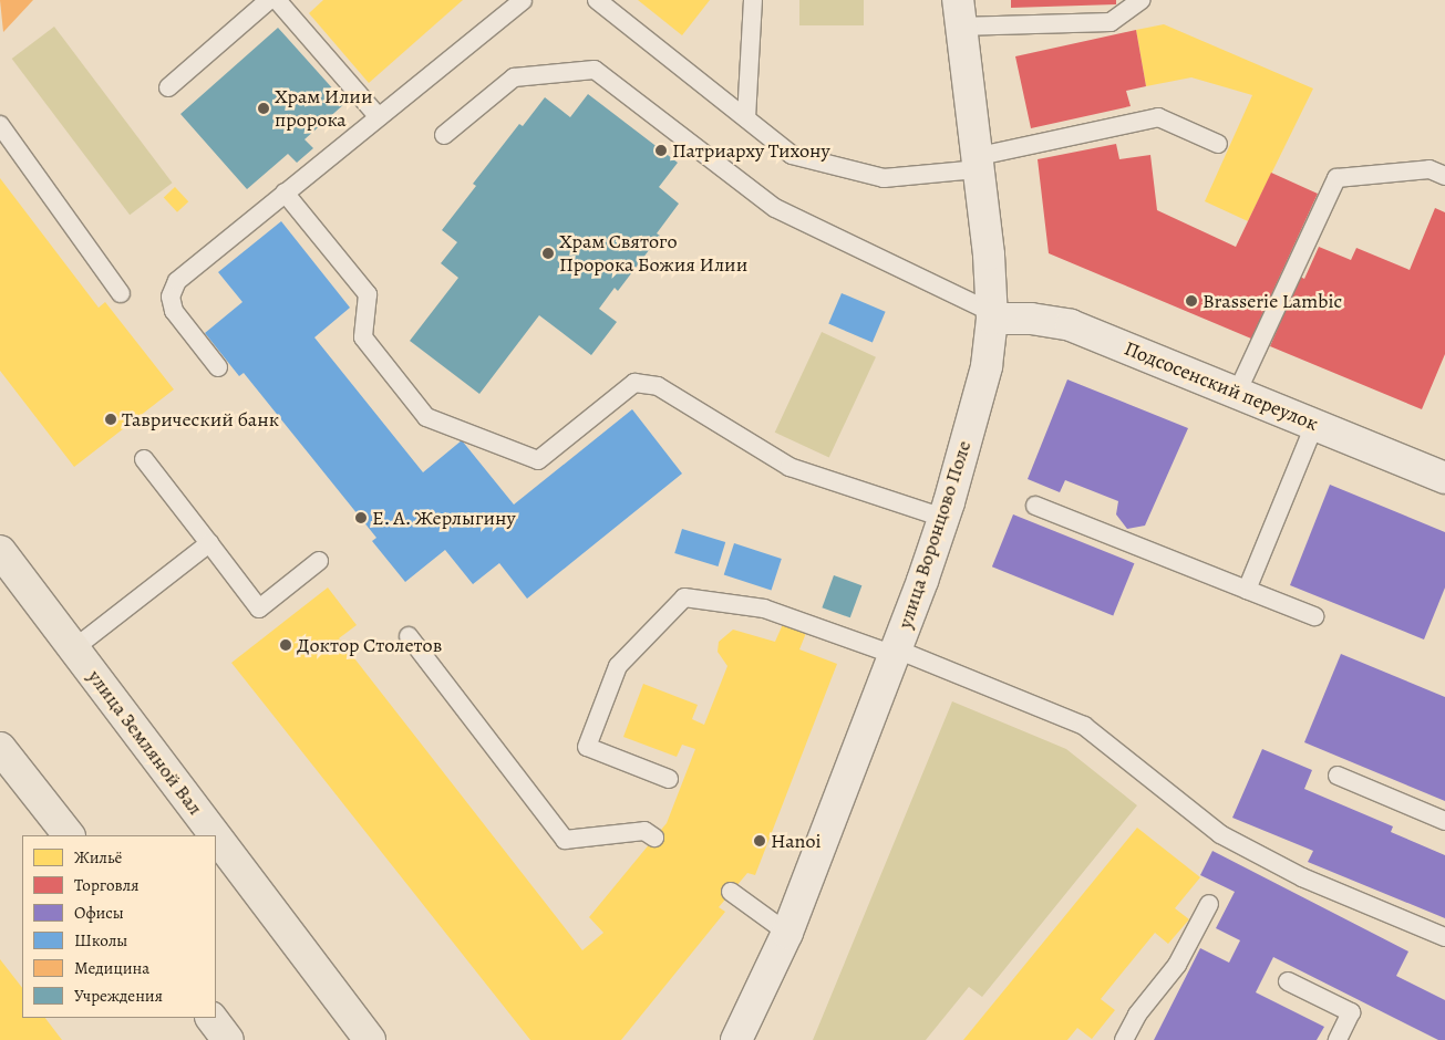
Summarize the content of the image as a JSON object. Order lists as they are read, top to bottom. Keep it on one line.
{"streets":{"main road":["улица Земляной Вал"],"street":["Подсосенский переулок","улица Воронцово Поле"]},"crossings":[["Подсосенский переулок","улица Воронцово Поле"]],"places":["Храм Илии пророка","Патриарху Тихону","Храм Святого Пророка Божия Илии","Brasserie Lambic","Таврический банк","Е. А. Жерлыгину","Доктор Столетов","Hanoi"],"legend":["Жильё","Торговля","Офисы","Школы","Медицина","Учреждения"]}
